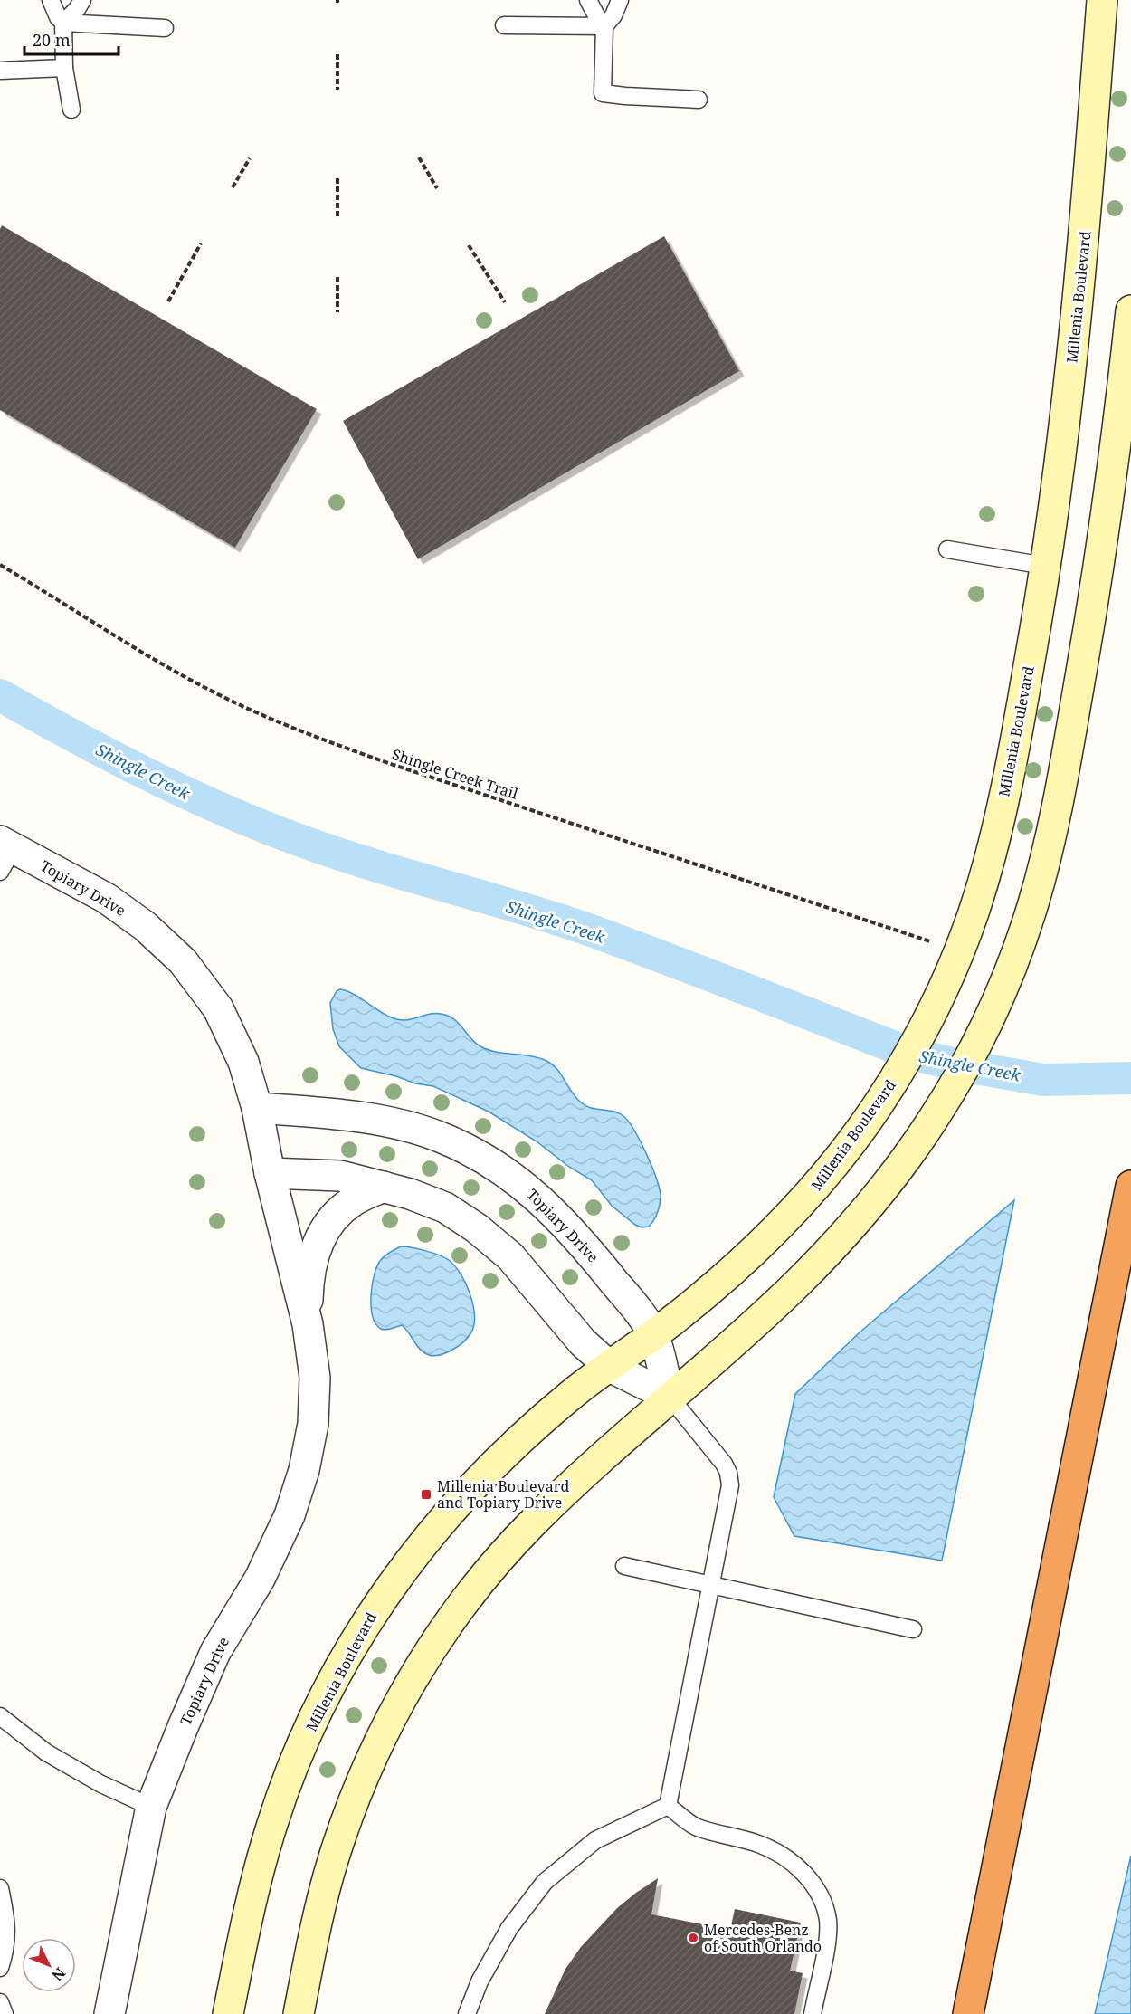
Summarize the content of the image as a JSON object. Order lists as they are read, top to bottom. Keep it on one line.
{"streets":{"street":["Millenia Boulevard","Topiary Drive"],"path":["Shingle Creek Trail"]},"crossings":[["Millenia Boulevard","Topiary Drive"]],"water":["Shingle Creek"],"places":{"transit":["Millenia Boulevard and Topiary Drive"],"other":["Mercedes-Benz of South Orlando"]},"scale_bar":"20 m","north":"bottom right"}
